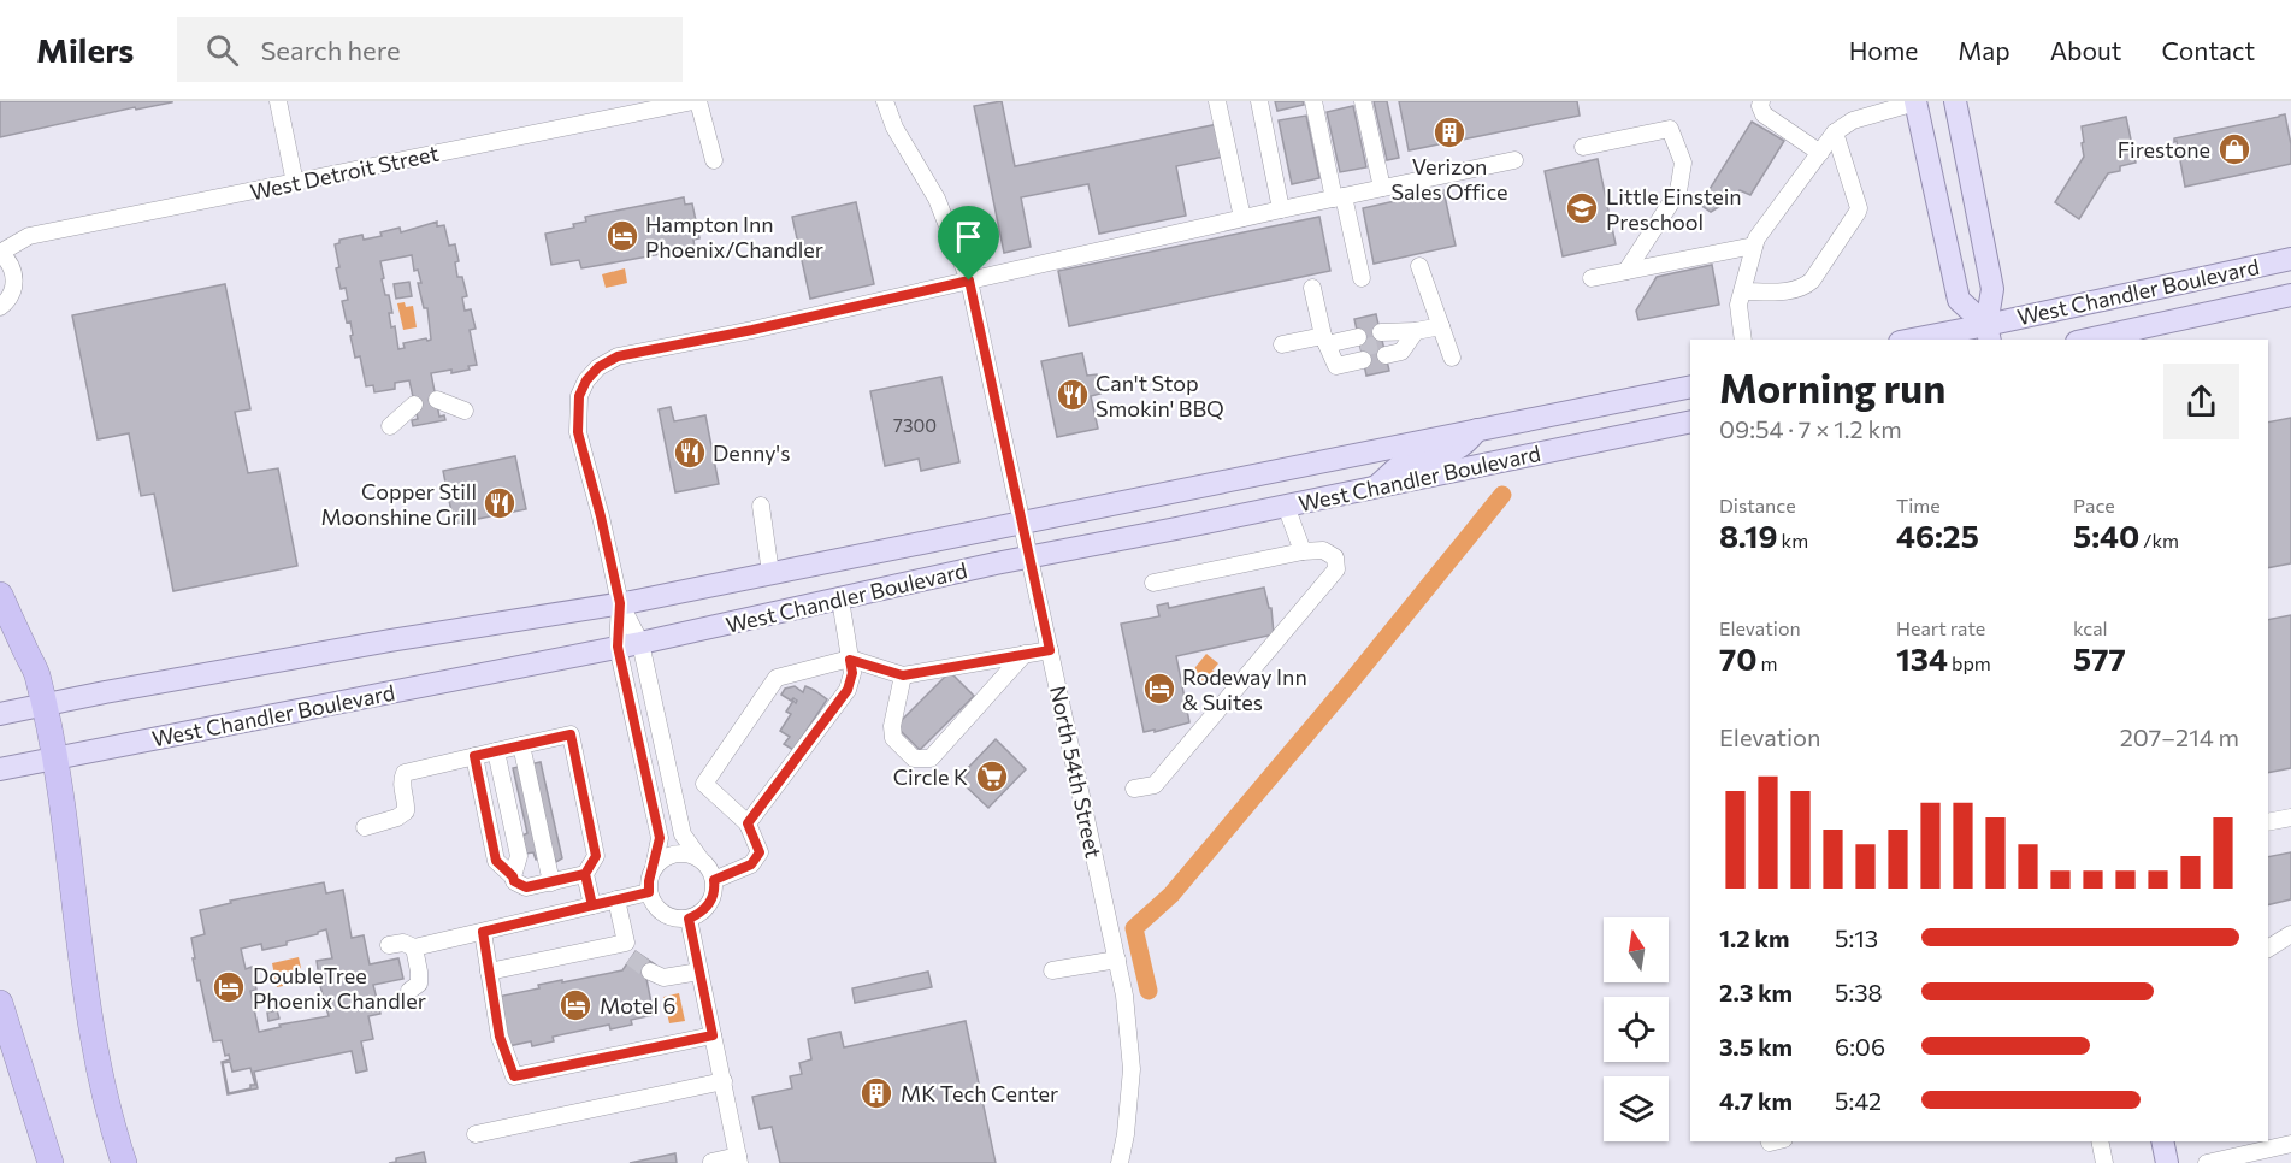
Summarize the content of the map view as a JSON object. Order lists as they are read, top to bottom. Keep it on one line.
{"streets":{"main road":["West Chandler Boulevard"],"street":["West Detroit Street","North 54th Street"]},"crossings":[["West Chandler Boulevard","North 54th Street"]],"places":{"building":["Verizon Sales Office","MK Tech Center"],"shop":["Firestone"],"school or university":["Little Einstein Preschool"],"hotel":["Hampton Inn Phoenix/Chandler","Rodeway Inn & Suites","DoubleTree Phoenix Chandler","Motel 6"],"restaurant":["Can't Stop Smokin' BBQ","Denny's","Copper Still Moonshine Grill"],"supermarket":["Circle K"]},"house_numbers":["7300"],"north":"top","page":{"header":"Milers","search":"Search here","nav":["Home","Map","About","Contact"],"heading":["Morning run","09:54 · 7 × 1.2 km"],"stats":[["Distance","8.19 km"],["Time","46:25"],["Pace","5:40 /km"],["Elevation","70 m"],["Heart rate","134 bpm"],["kcal","577"]],"chart":["Elevation","207–214 m"],"list":[{"name":"1.2 km","note":"5:13"},{"name":"2.3 km","note":"5:38"},{"name":"3.5 km","note":"6:06"},{"name":"4.7 km","note":"5:42"}]}}
